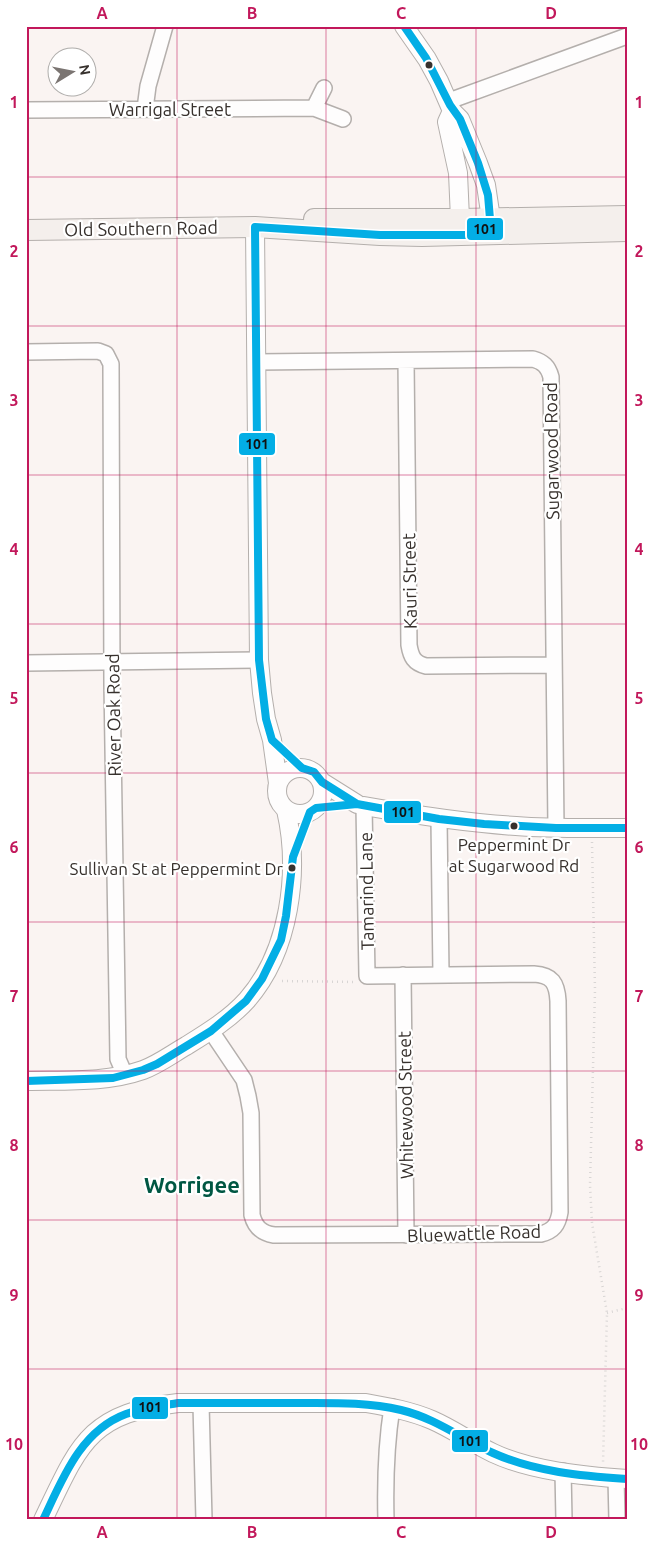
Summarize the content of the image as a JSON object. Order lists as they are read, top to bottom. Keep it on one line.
{"streets":{"main road":["Old Southern Road"],"street":["Warrigal Street","Sugarwood Road","Kauri Street","River Oak Road","Tamarind Lane","Whitewood Street","Bluewattle Road"]},"crossings":[["Sugarwood Road","Kauri Street"],["Tamarind Lane","Bluewattle Road"],["Whitewood Street","Bluewattle Road"]],"districts":["Worrigee"],"places":["Peppermint Dr at Sugarwood Rd","Sullivan St at Peppermint Dr"],"lines":["transit line 101"],"north":"right","grid":{"columns":["A","B","C","D"],"rows":["1","2","3","4","5","6","7","8","9","10"]}}
